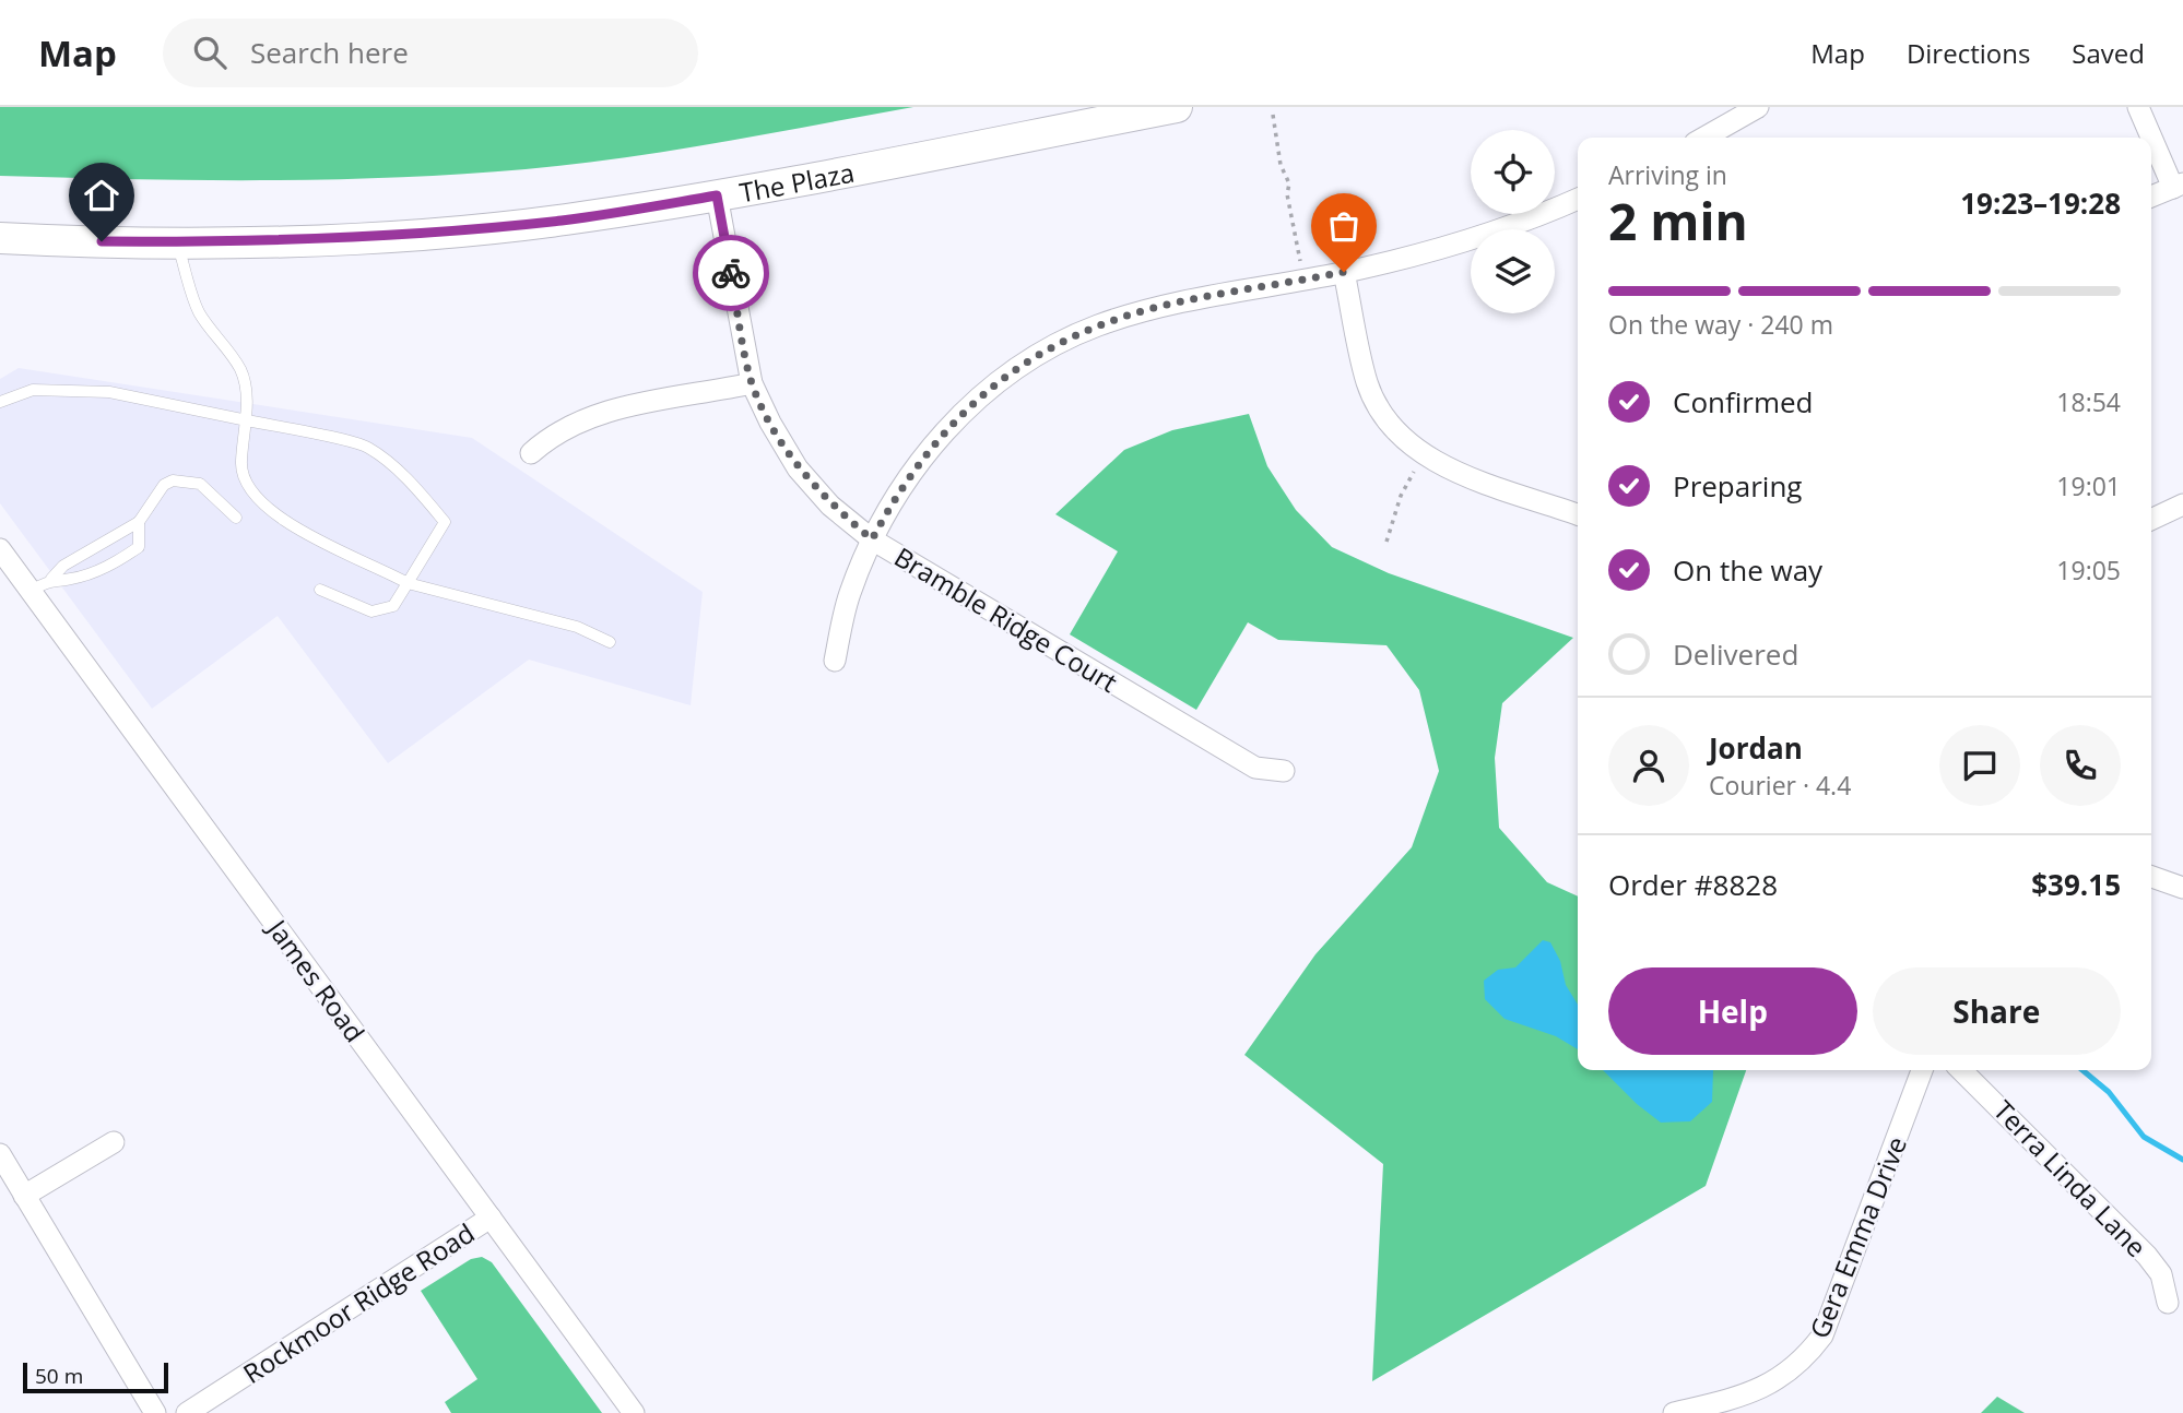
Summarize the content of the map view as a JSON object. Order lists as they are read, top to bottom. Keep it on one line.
{"streets":{"street":["The Plaza","Bramble Ridge Court","James Road","Terra Linda Lane","Gera Emma Drive","Rockmoor Ridge Road"]},"crossings":[["The Plaza","Bramble Ridge Court"],["James Road","Rockmoor Ridge Road"]],"scale_bar":"50 m","page":{"header":"Map","search":"Search here","nav":["Map","Directions","Saved"],"heading":["2 min","Arriving in","19:23–19:28"],"panel":["Jordan","Courier · 4.4","Order #8828","$39.15"],"bar":"On the way · 240 m","list":[["Confirmed","18:54"],["Preparing","19:01"],["On the way","19:05"],"Delivered"],"buttons":["Help","Share"],"scale":"50 m"}}
